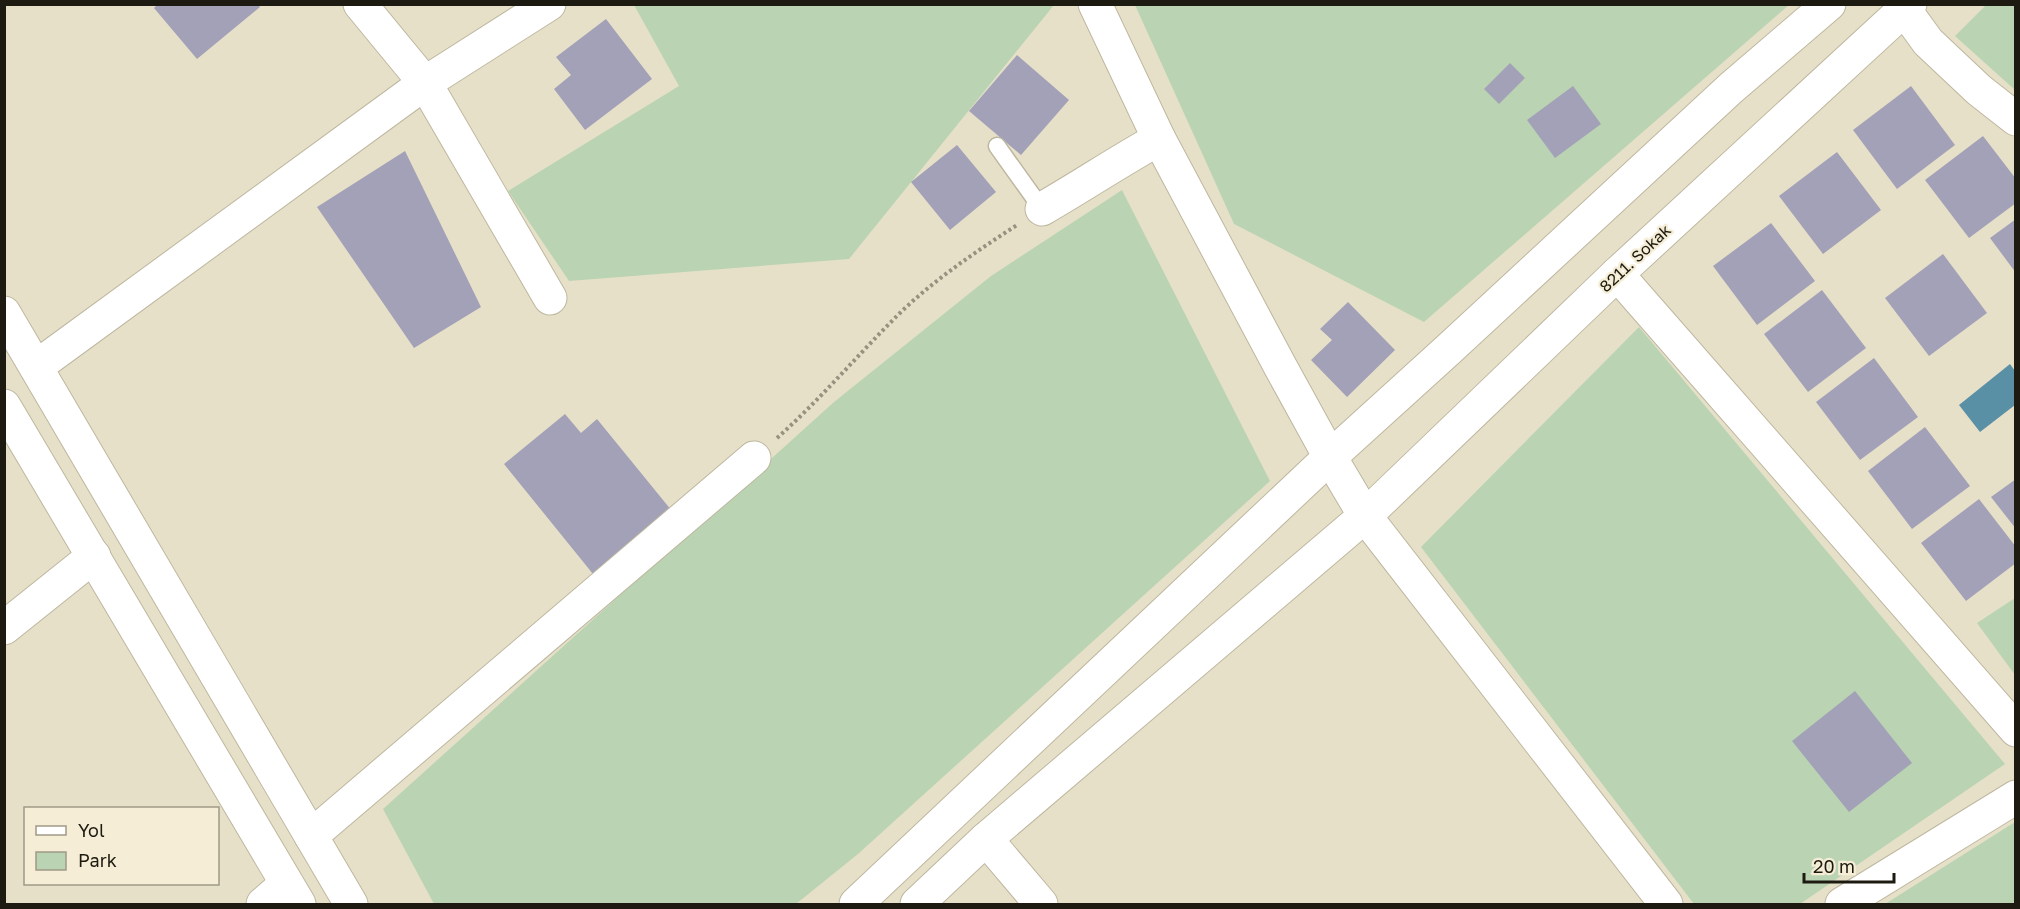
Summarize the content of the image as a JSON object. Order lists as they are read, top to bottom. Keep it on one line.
{"streets":{"street":["8211. Sokak"]},"legend":["Yol","Park"],"scale_bar":"20 m"}
